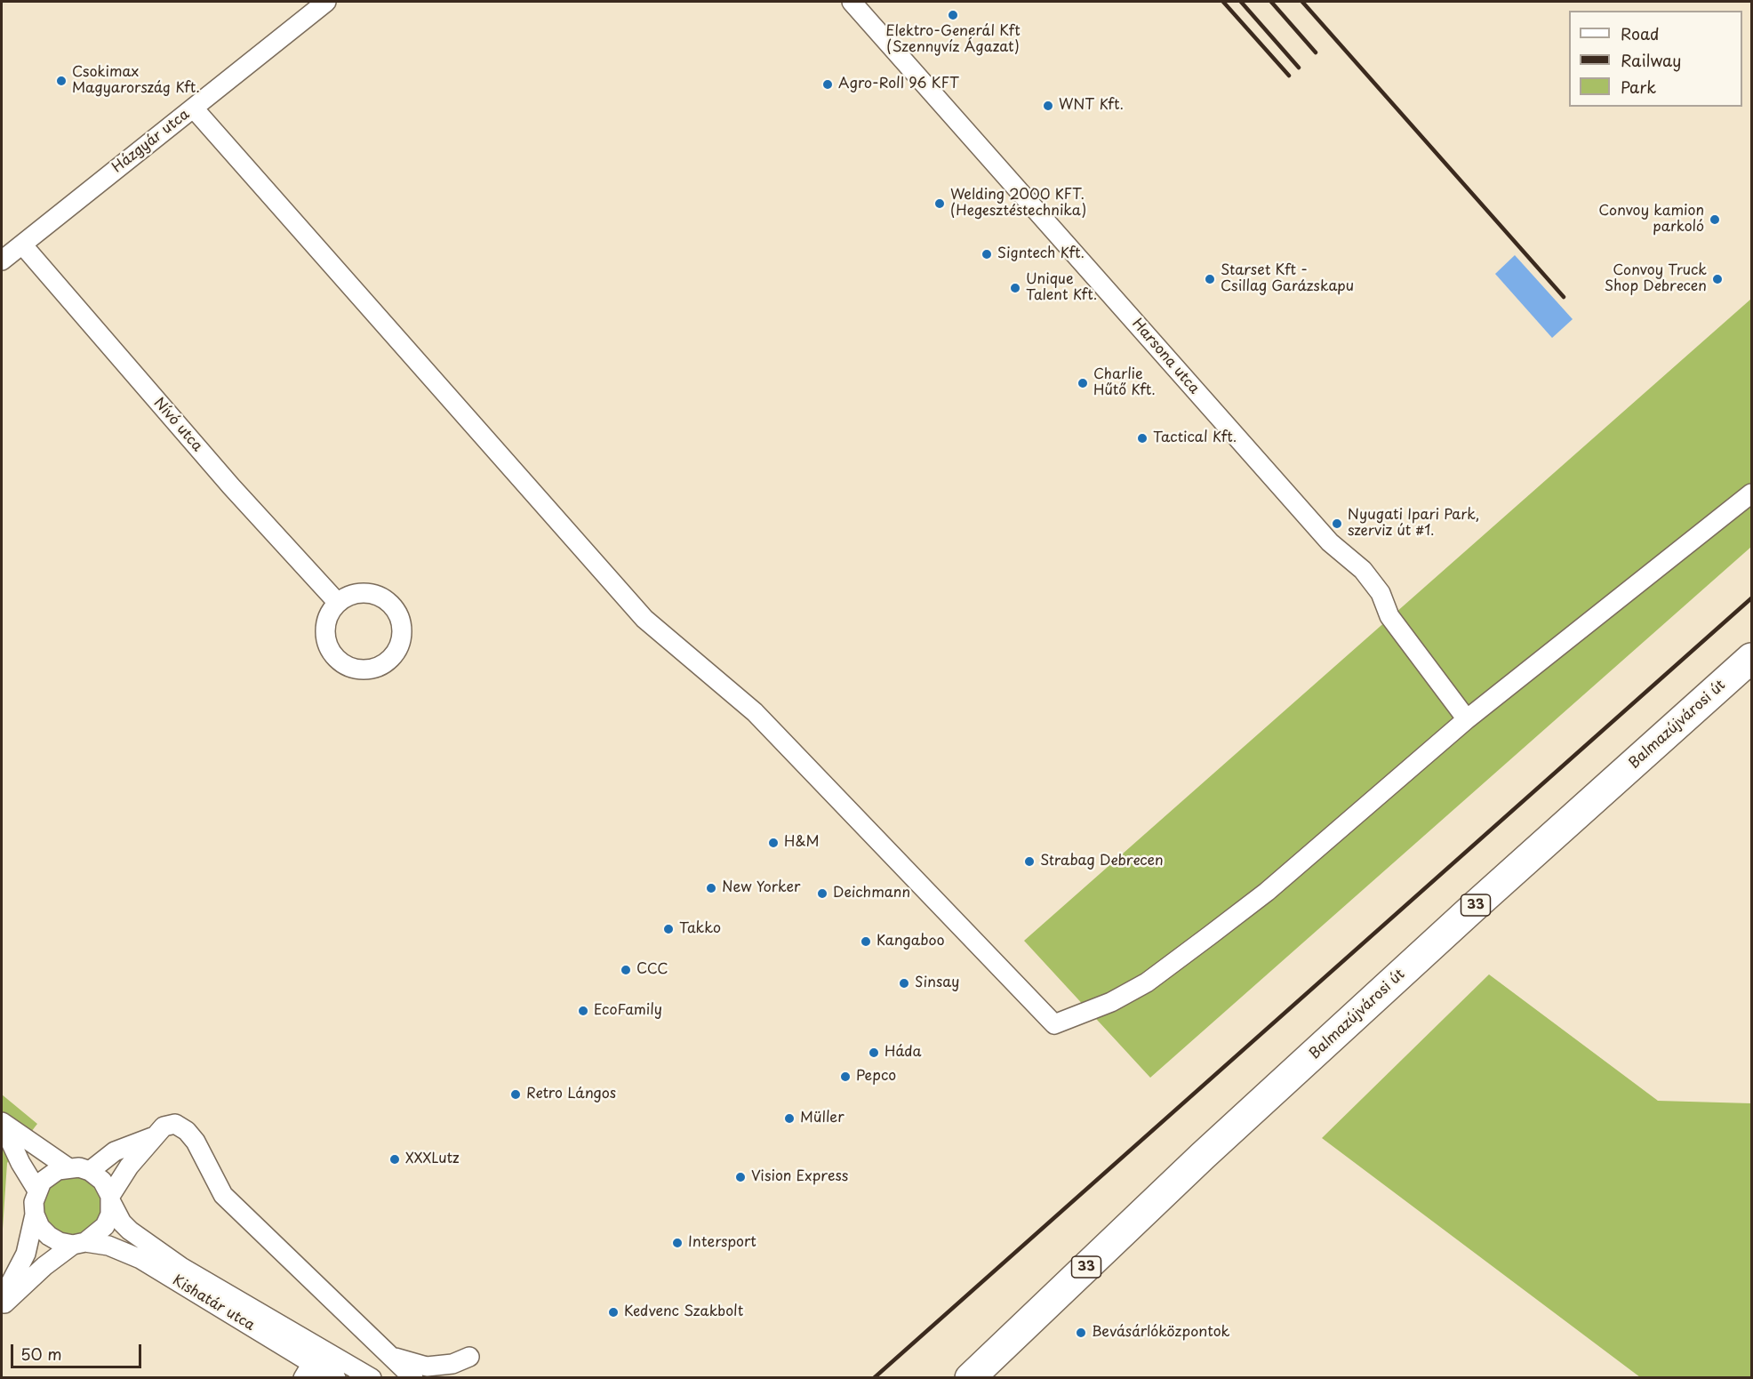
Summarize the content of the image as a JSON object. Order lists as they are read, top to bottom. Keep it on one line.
{"streets":{"main road":["Balmazújvárosi út","33"],"street":["Házgyár utca","Harsona utca","Nívó utca","Kishatár utca"]},"crossings":[["Házgyár utca","Nívó utca"]],"places":["Elektro-Generál Kft (Szennyvíz Ágazat)","Csokimax Magyarország Kft.","Agro-Roll 96 KFT","WNT Kft.","Welding 2000 KFT. (Hegesztéstechnika)","Convoy kamion parkoló","Signtech Kft.","Starset Kft - Csillag Garázskapu","Convoy Truck Shop Debrecen","Unique Talent Kft.","Charlie Hűtő Kft.","Tactical Kft.","Nyugati Ipari Park, szerviz út #1.","H&M","Strabag Debrecen","New Yorker","Deichmann","Takko","Kangaboo","CCC","Sinsay","EcoFamily","Háda","Pepco","Retro Lángos","Müller","XXXLutz","Vision Express","Intersport","Kedvenc Szakbolt","Bevásárlóközpontok"],"legend":["Road","Railway","Park"],"scale_bar":"50 m"}
